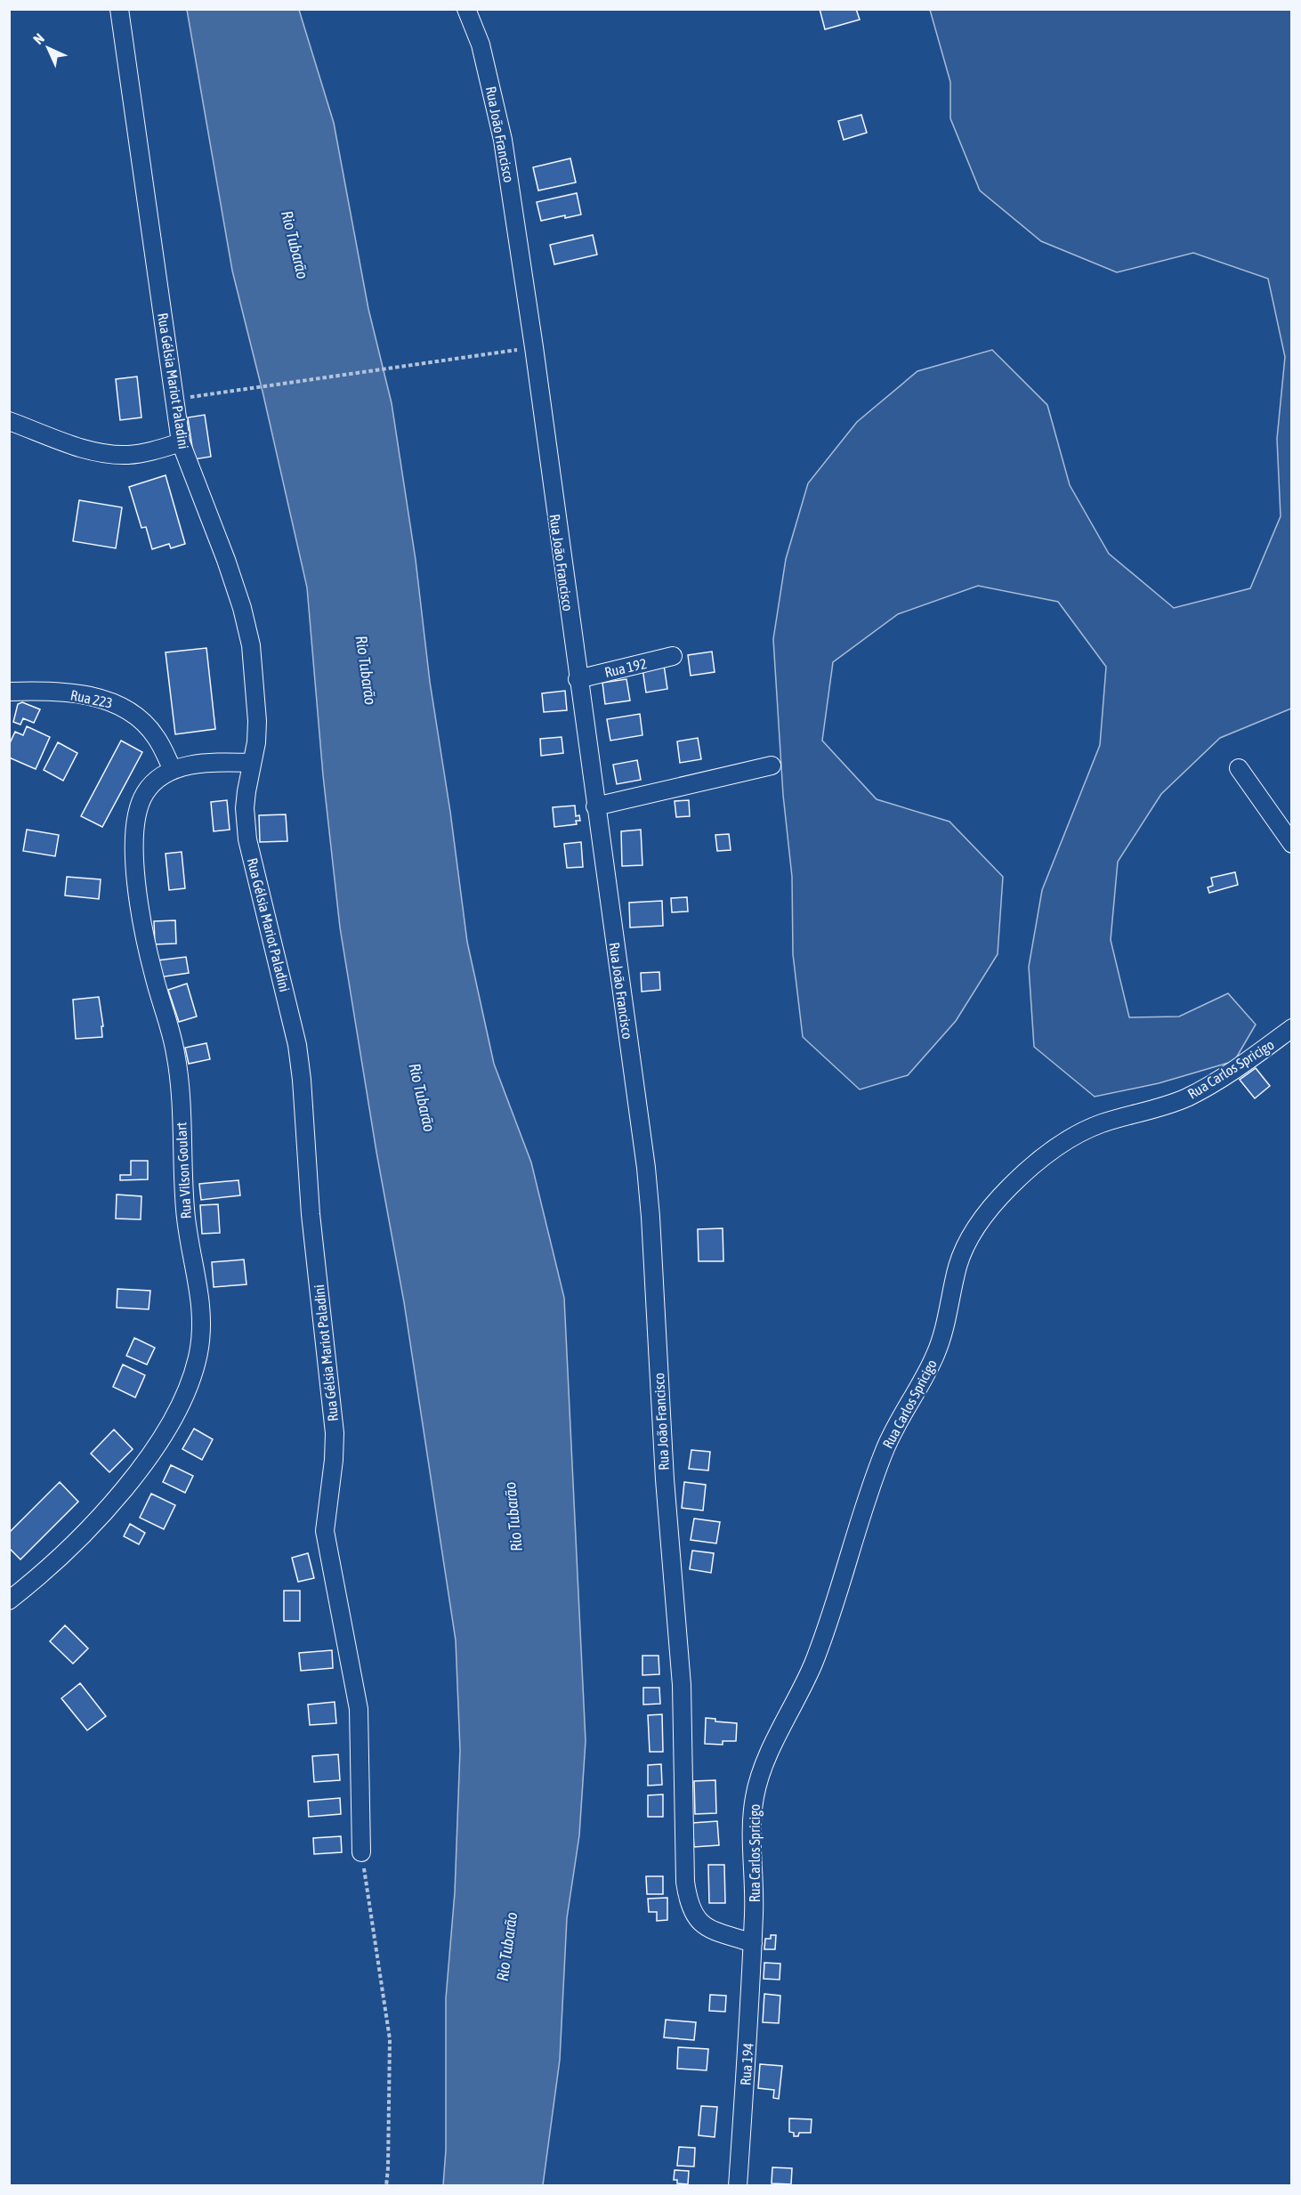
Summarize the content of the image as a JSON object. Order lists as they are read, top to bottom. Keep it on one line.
{"streets":{"street":["Rua João Francisco","Rua Gélsia Mariot Paladini","Rua 192","Rua 223","Rua Carlos Spricigo","Rua Vilson Goulart","Rua 194"]},"crossings":[["Rua João Francisco","Rua 192"],["Rua João Francisco","Rua Carlos Spricigo"],["Rua João Francisco","Rua 194"],["Rua Gélsia Mariot Paladini","Rua Vilson Goulart"],["Rua 223","Rua Vilson Goulart"],["Rua Carlos Spricigo","Rua 194"]],"water":["Rio Tubarão"],"north":"top left"}
